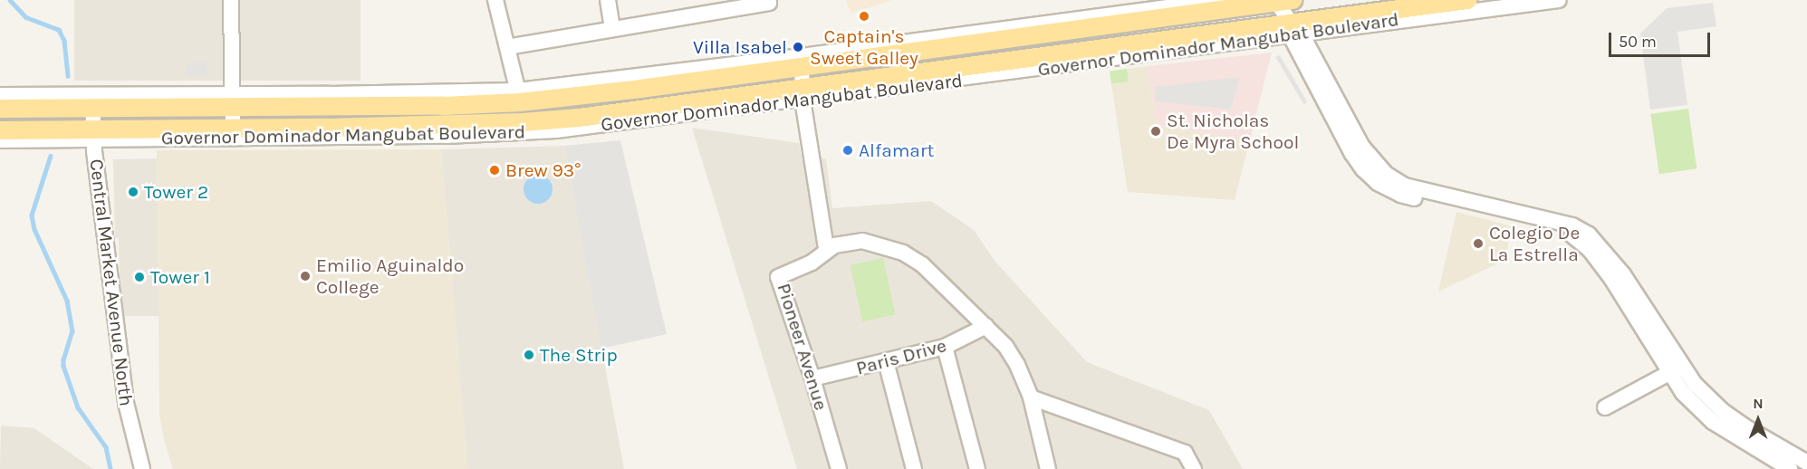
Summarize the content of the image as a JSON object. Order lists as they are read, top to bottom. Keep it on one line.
{"streets":{"main road":["Governor Dominador Mangubat Boulevard"],"street":["Central Market Avenue North","Pioneer Avenue","Paris Drive"]},"crossings":[["Governor Dominador Mangubat Boulevard","Central Market Avenue North"],["Pioneer Avenue","Paris Drive"]],"places":["Captain's Sweet Galley","Villa Isabel","St. Nicholas De Myra School","Alfamart","Brew 93°","Tower 2","Colegio De La Estrella","Emilio Aguinaldo College","Tower 1","The Strip"],"scale_bar":"50 m","north":"top"}
